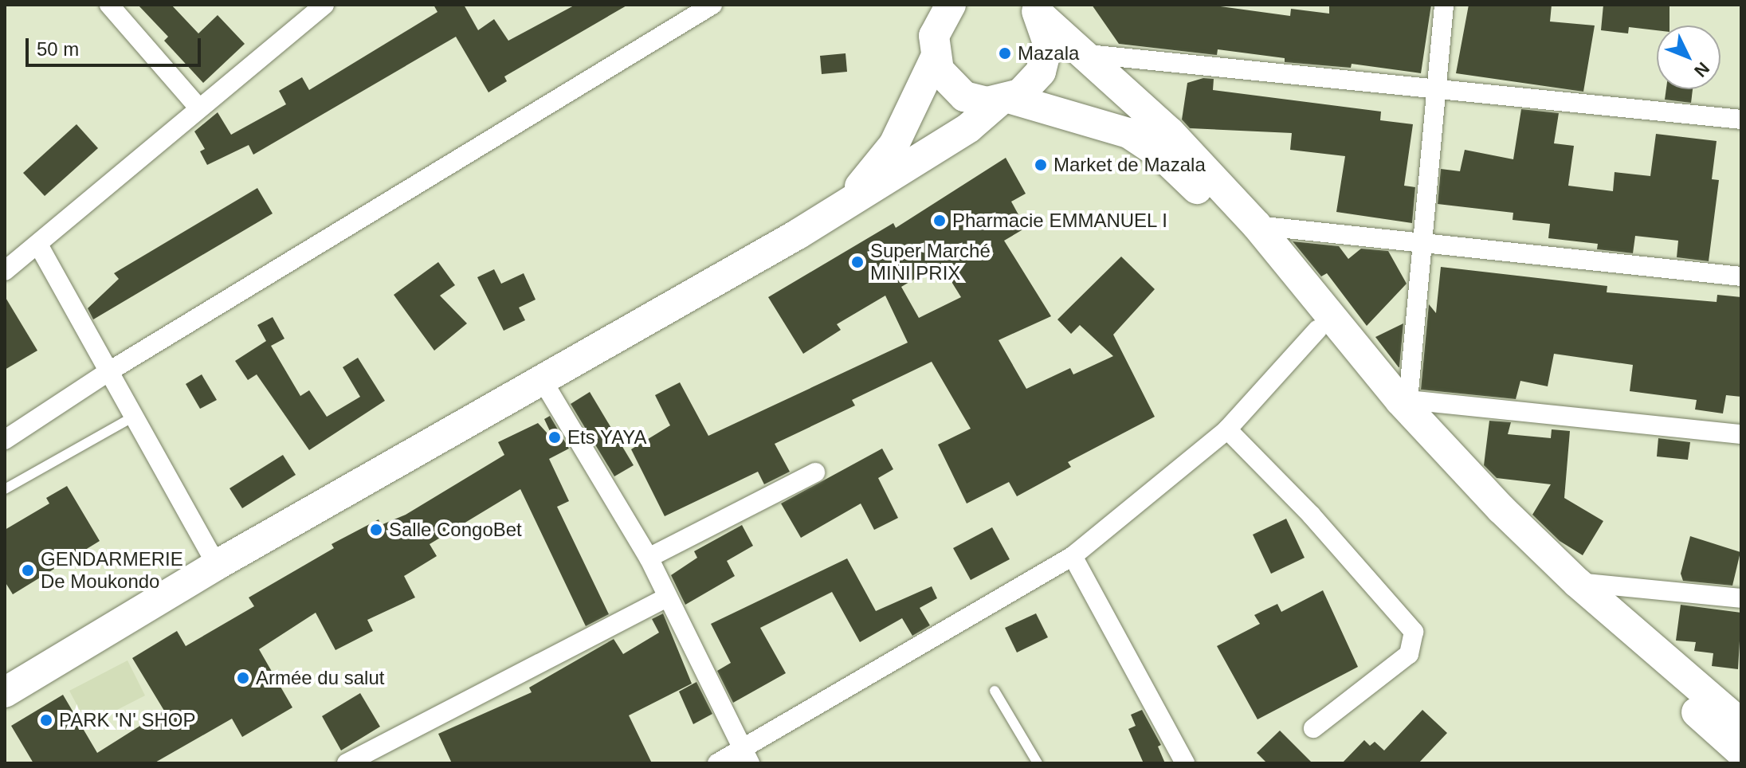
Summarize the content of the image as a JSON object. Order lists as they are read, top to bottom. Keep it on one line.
{"places":["Mazala","Market de Mazala","Pharmacie EMMANUEL I","Super Marché MINI PRIX","Ets YAYA","Salle CongoBet","GENDARMERIE De Moukondo","Armée du salut","PARK 'N' SHOP"],"scale_bar":"50 m","north":"bottom right"}
